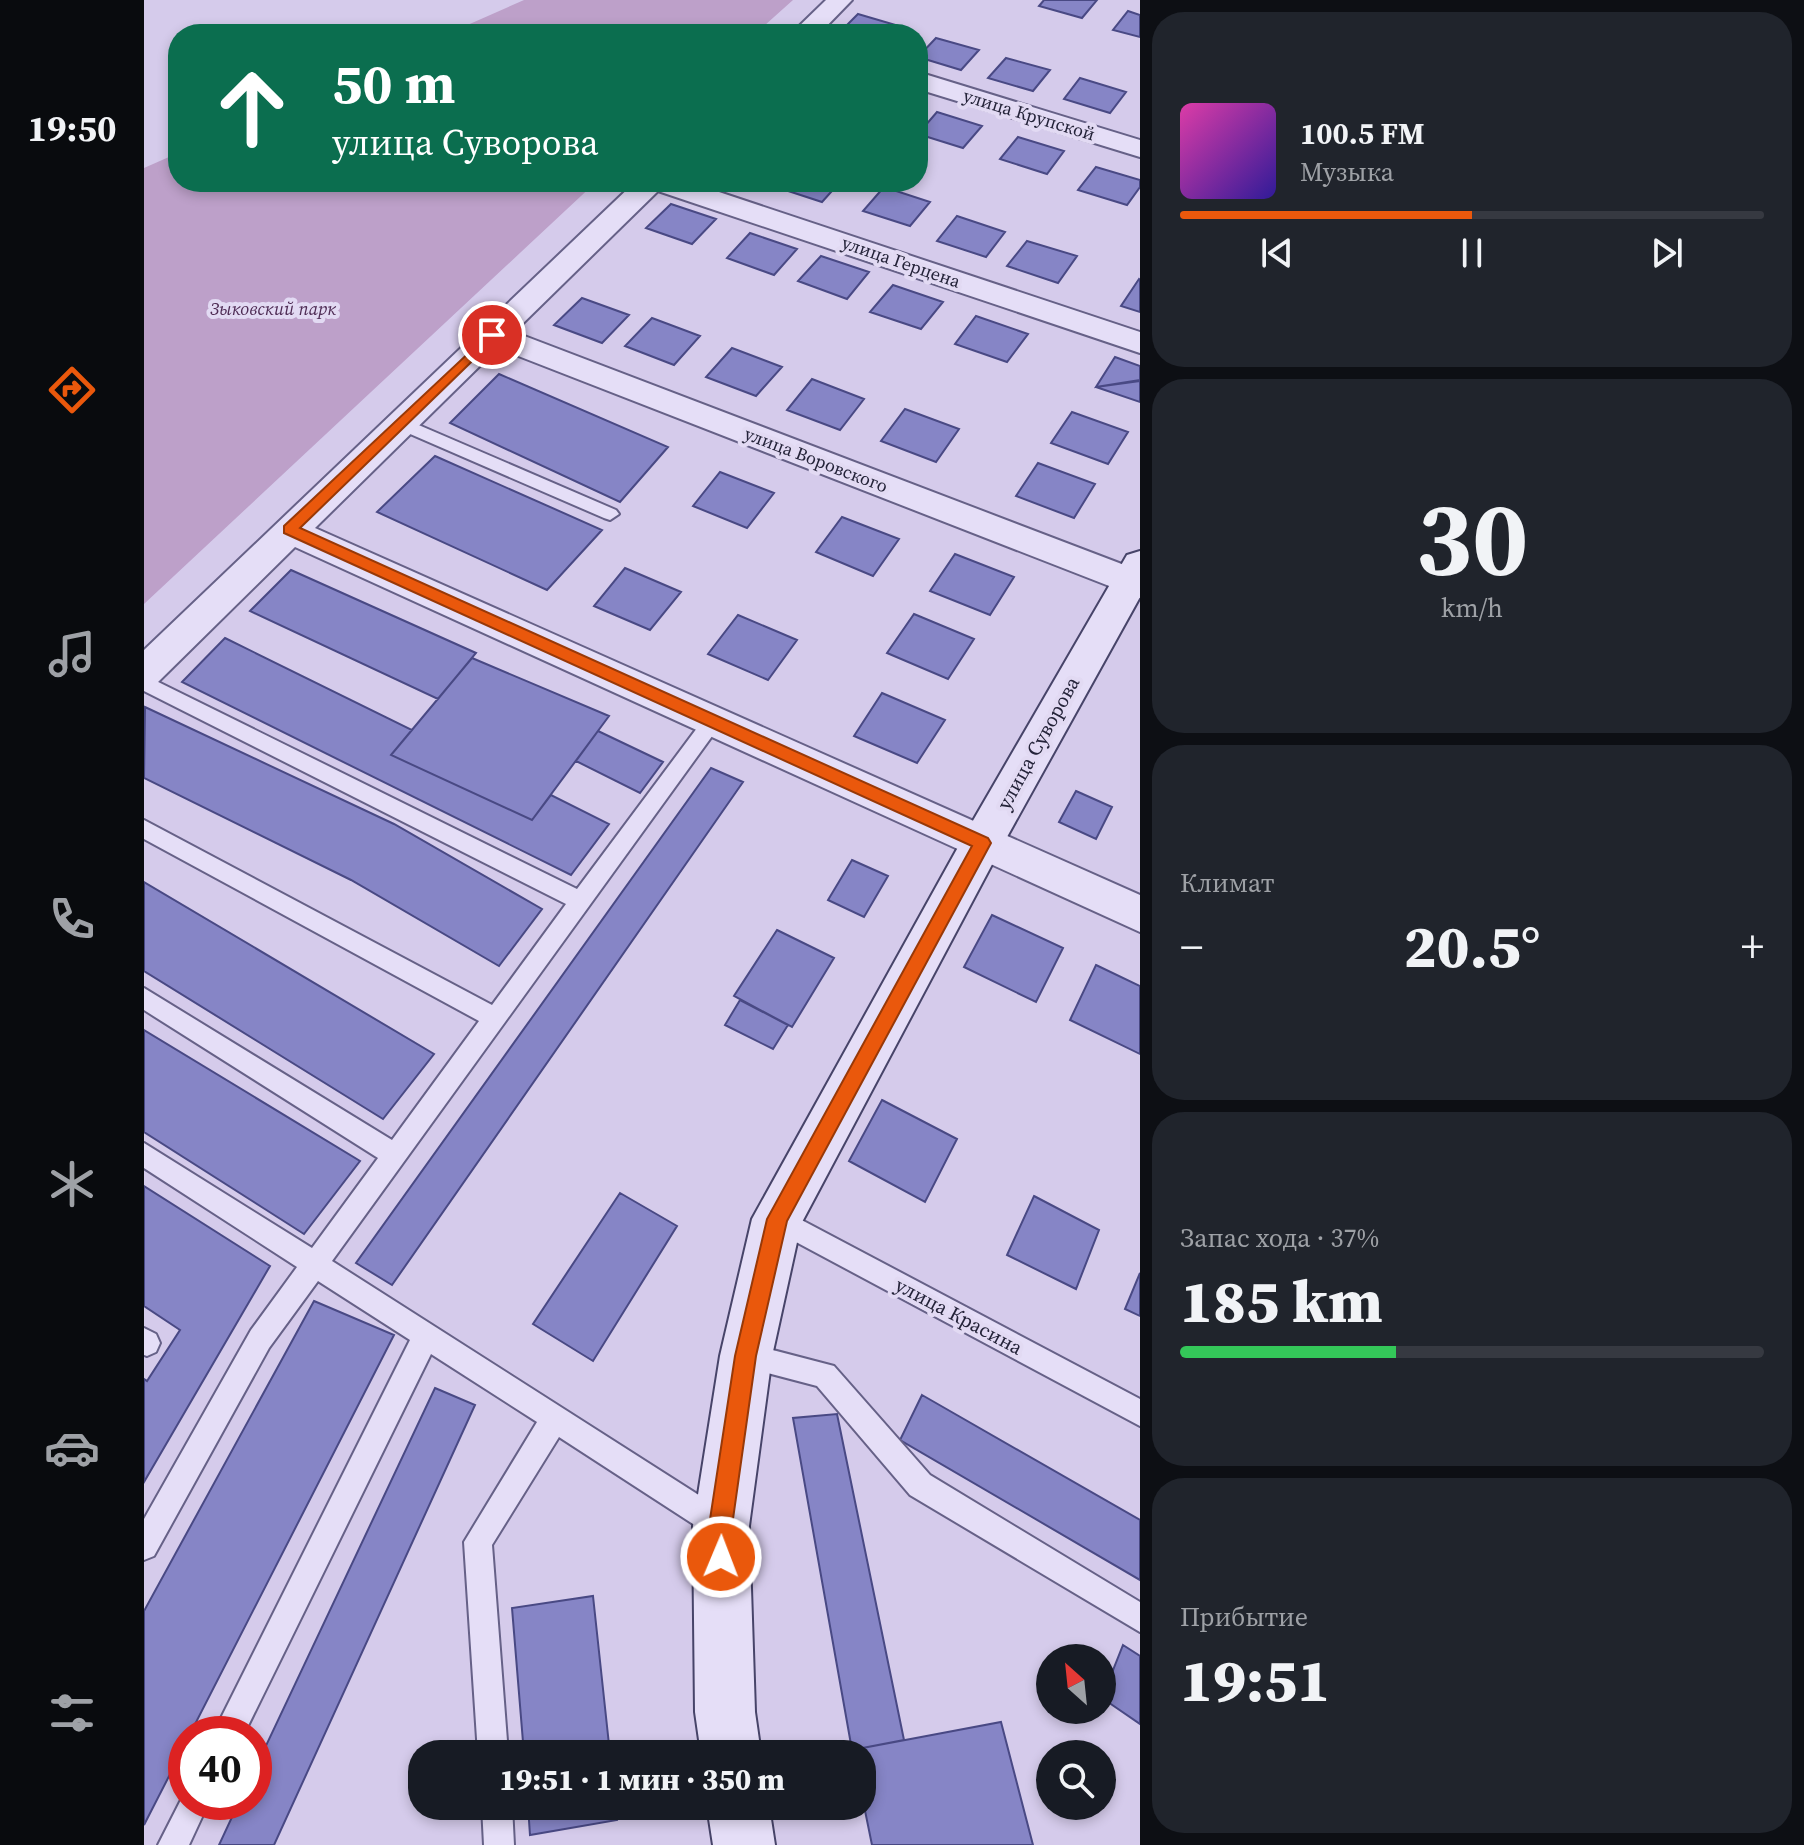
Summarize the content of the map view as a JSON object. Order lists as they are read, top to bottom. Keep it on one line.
{"streets":{"street":["улица Крупской","улица Герцена","улица Воровского","улица Суворова"],"lane":["улица Красина"]},"crossings":[["улица Воровского","улица Суворова"],["улица Суворова","улица Красина"]],"parks":["Зыковский парк"],"north":"top left","page":{"tabs":"19:50","turn":["50 m","улица Суворова"],"song":["100.5 FM","Музыка"],"tile":[["30","km/h"],"Климат",["Запас хода · 37%","185 km"],["Прибытие","19:51"]],"heat":["−","20.5°","+"],"limit":"40","trip":"19:51 · 1 мин · 350 m"}}
